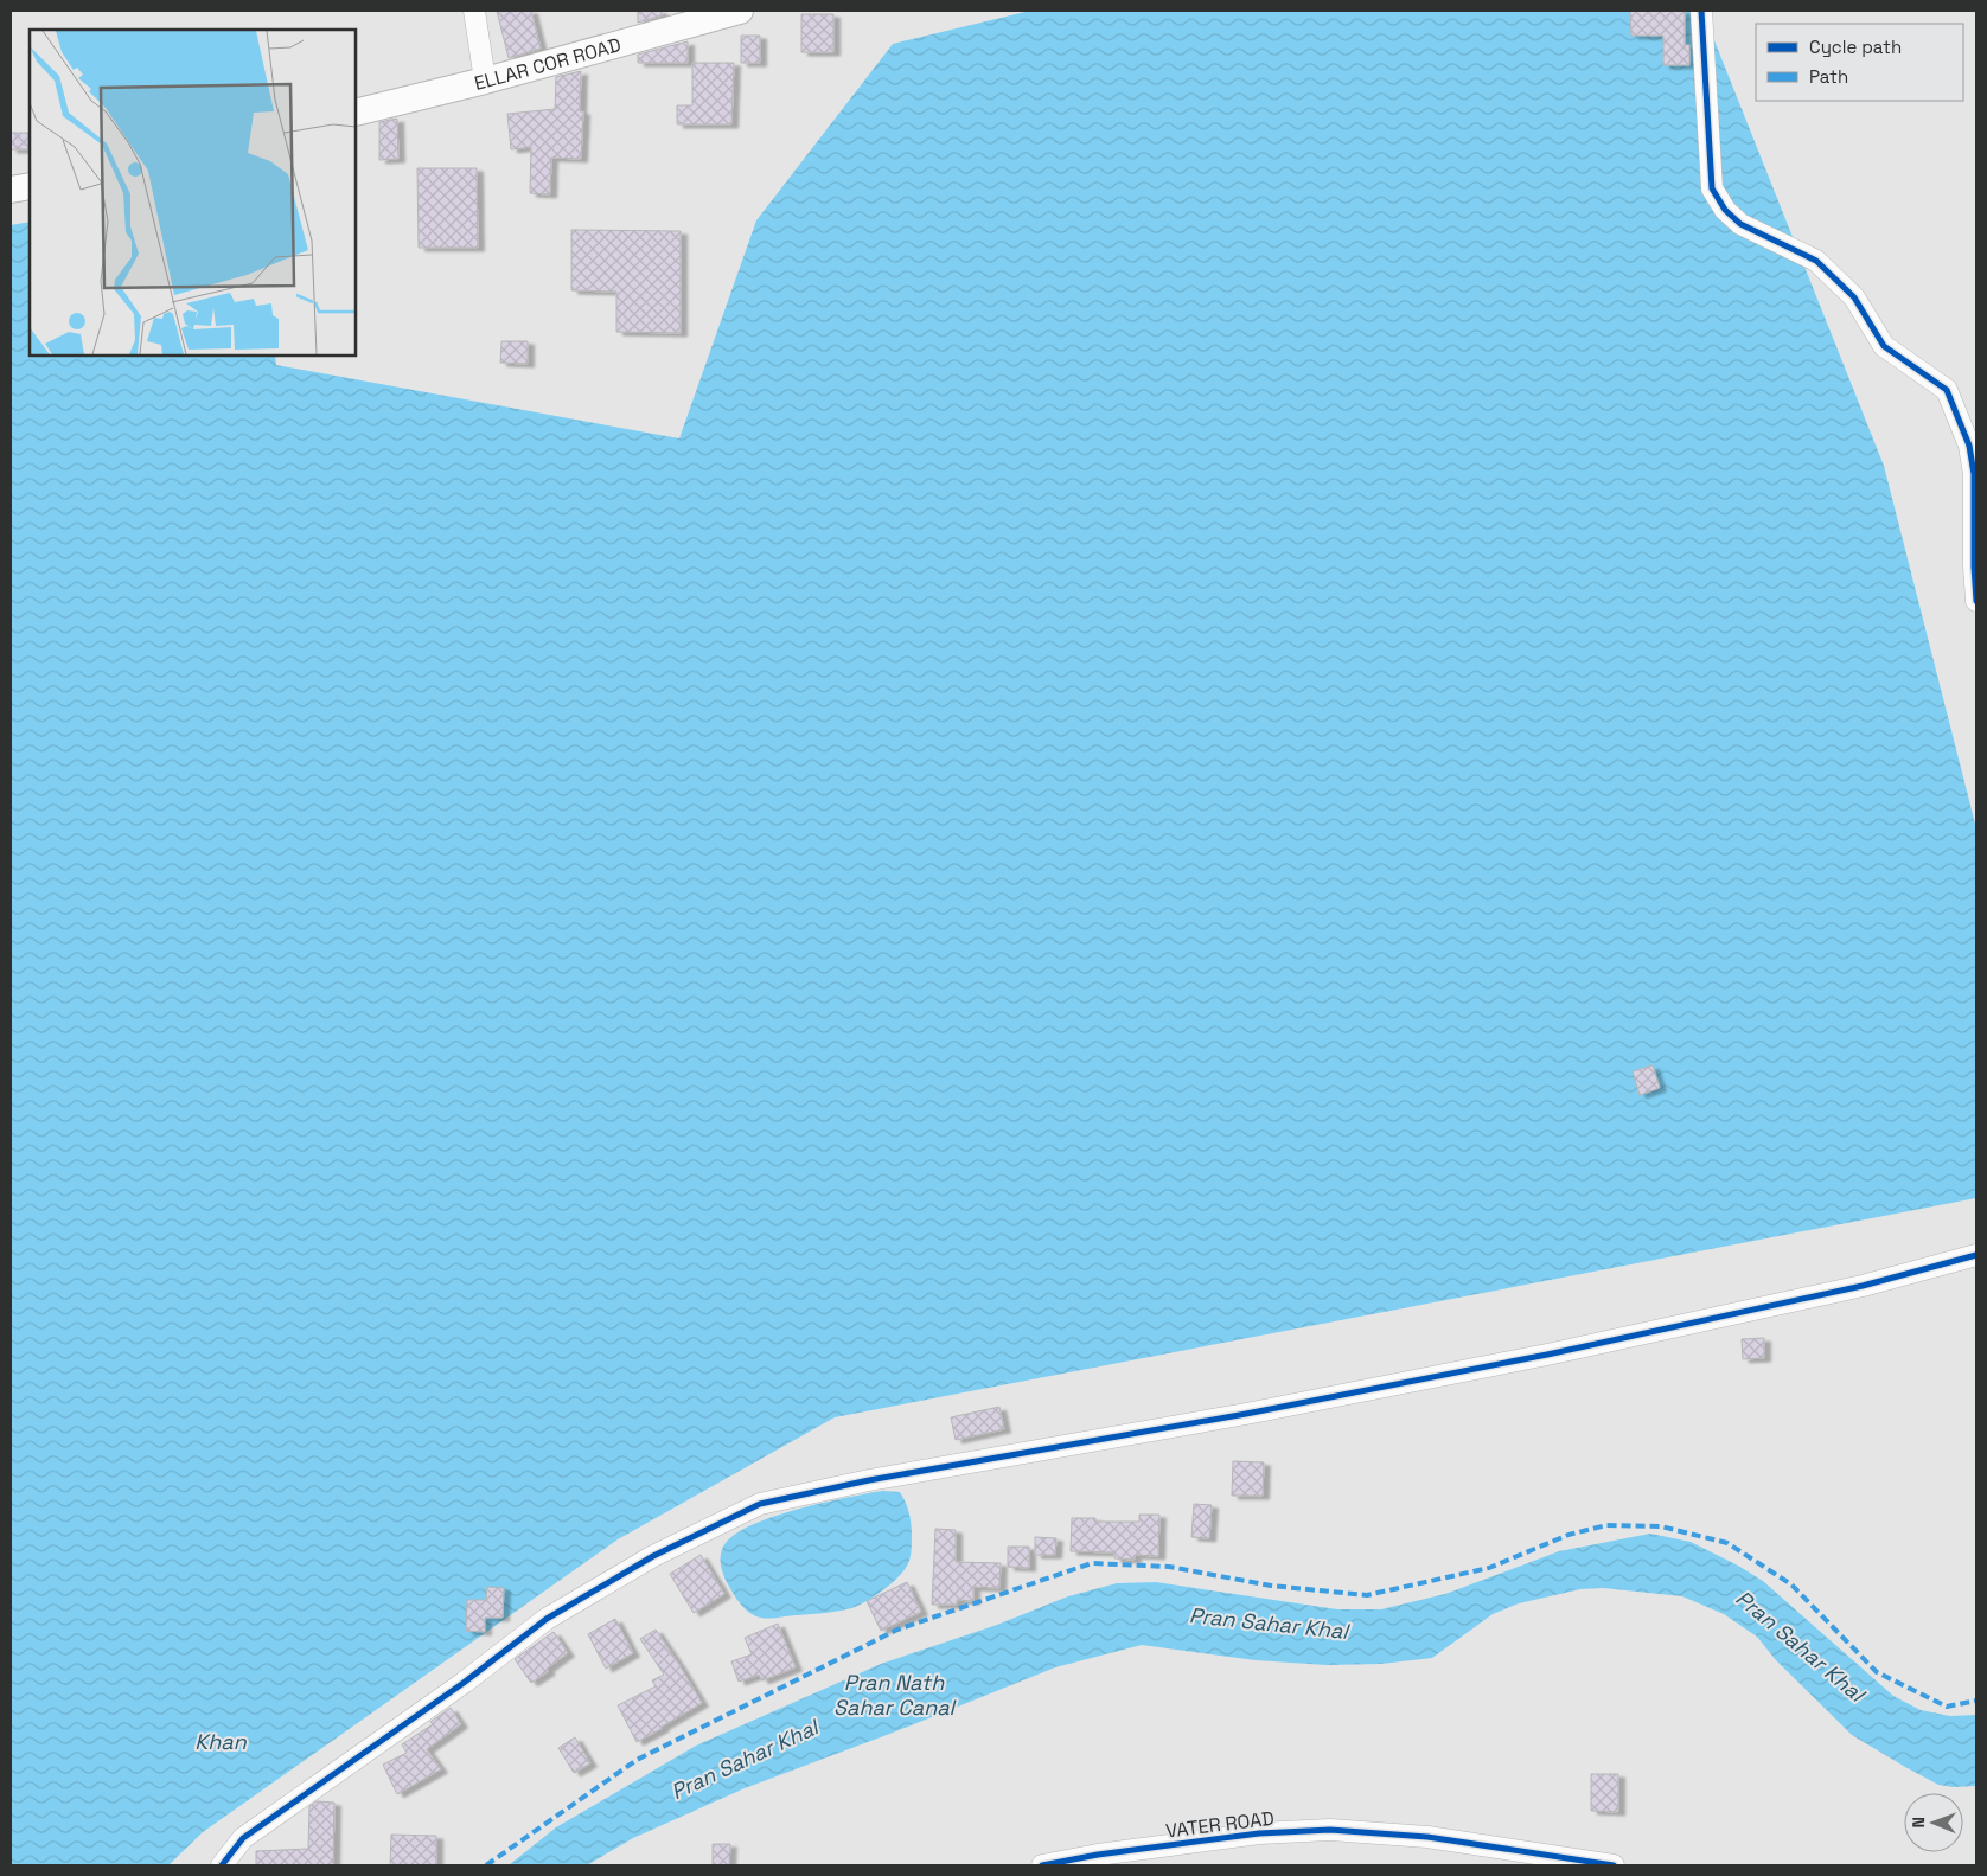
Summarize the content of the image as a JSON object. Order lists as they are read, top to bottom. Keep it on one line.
{"streets":{"main road":["ELLAR COR ROAD"],"street":["VATER ROAD"]},"water":["Pran Sahar Khal","Pran Nath Sahar Canal","Khan"],"legend":["Cycle path","Path"],"north":"left"}
